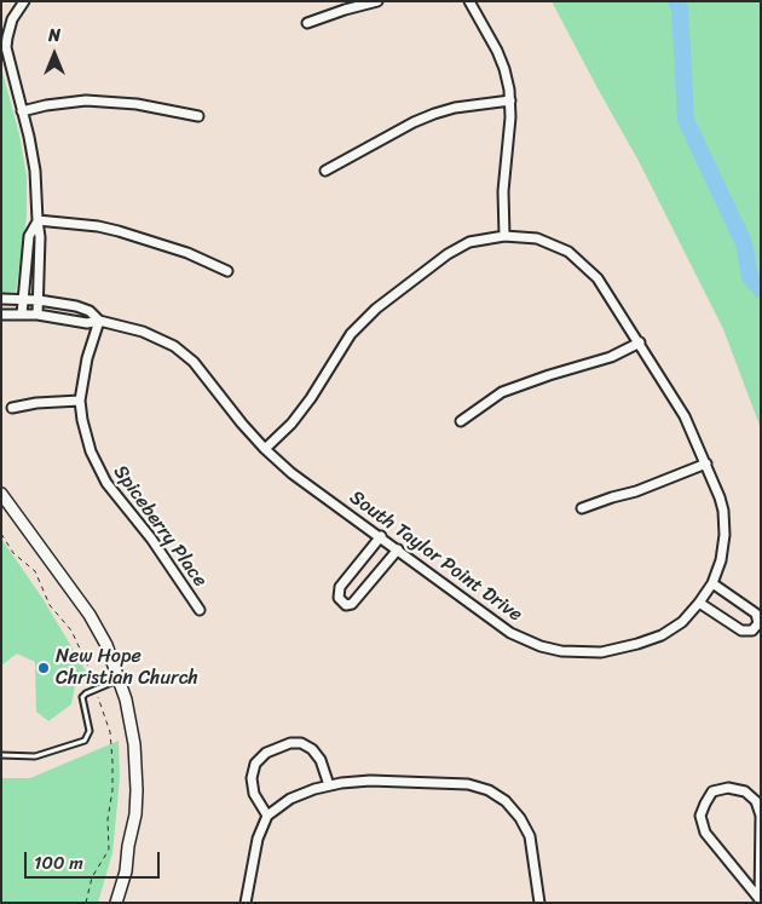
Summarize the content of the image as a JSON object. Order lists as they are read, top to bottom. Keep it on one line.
{"streets":{"street":["Spiceberry Place","South Taylor Point Drive"]},"crossings":[["Spiceberry Place","South Taylor Point Drive"]],"places":["New Hope Christian Church"],"scale_bar":"100 m","north":"top"}
